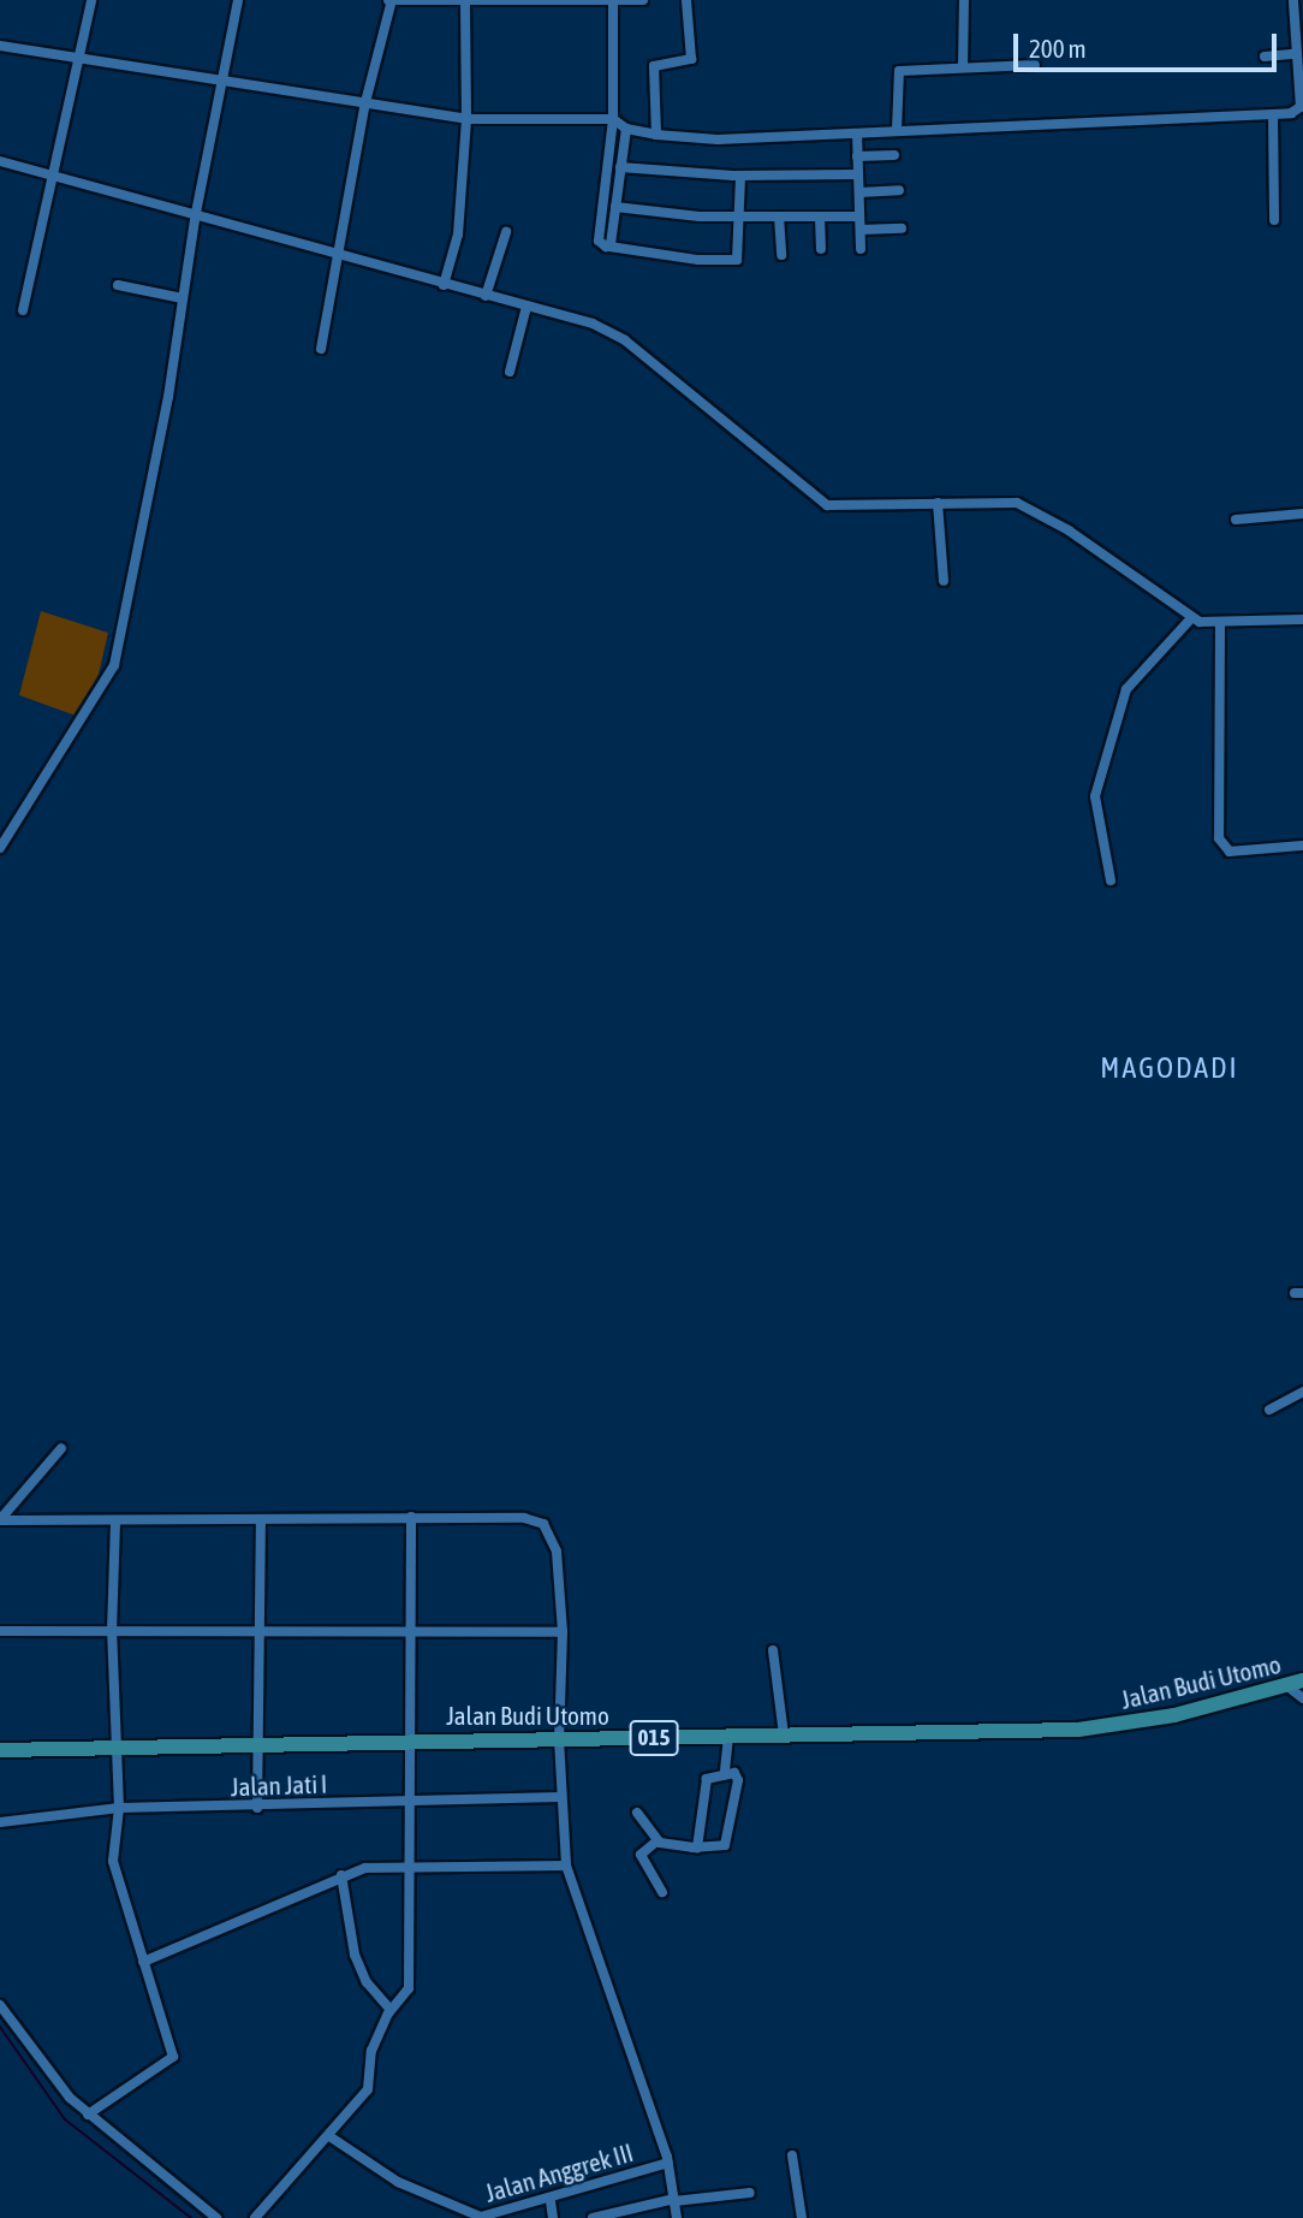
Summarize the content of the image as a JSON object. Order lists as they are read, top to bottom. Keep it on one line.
{"streets":{"main road":["Jalan Budi Utomo","015"],"street":["Jalan Jati I","Jalan Anggrek III"]},"districts":["MAGODADI"],"scale_bar":"200 m"}
